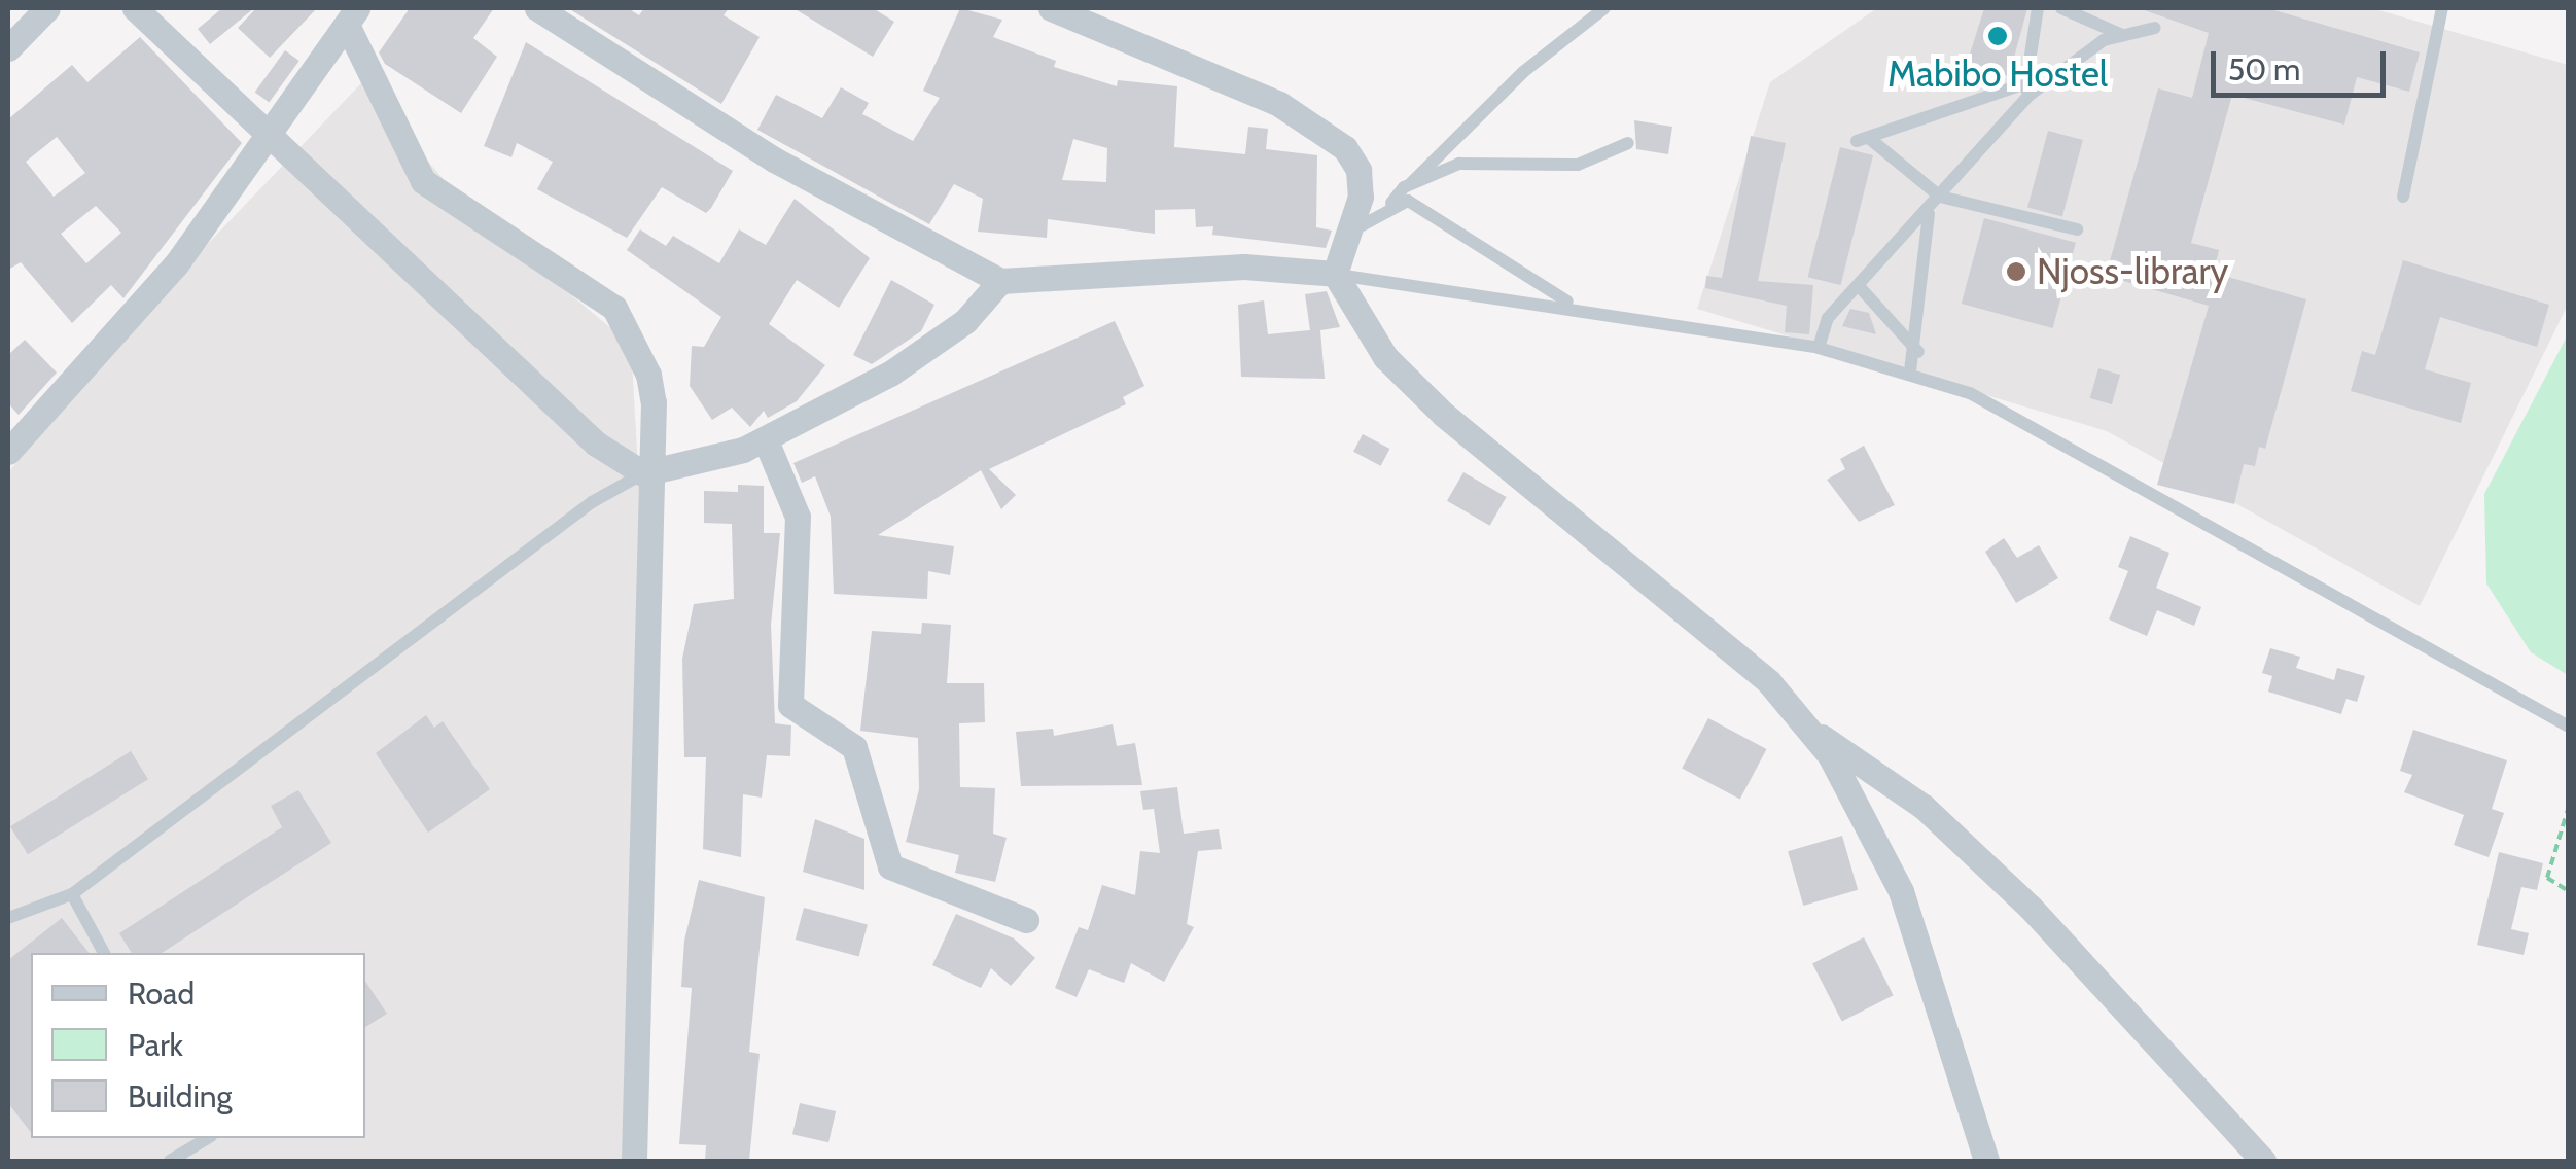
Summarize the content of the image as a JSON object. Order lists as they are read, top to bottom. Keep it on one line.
{"places":["Mabibo Hostel","Njoss-library"],"legend":["Road","Park","Building"],"scale_bar":"50 m"}
